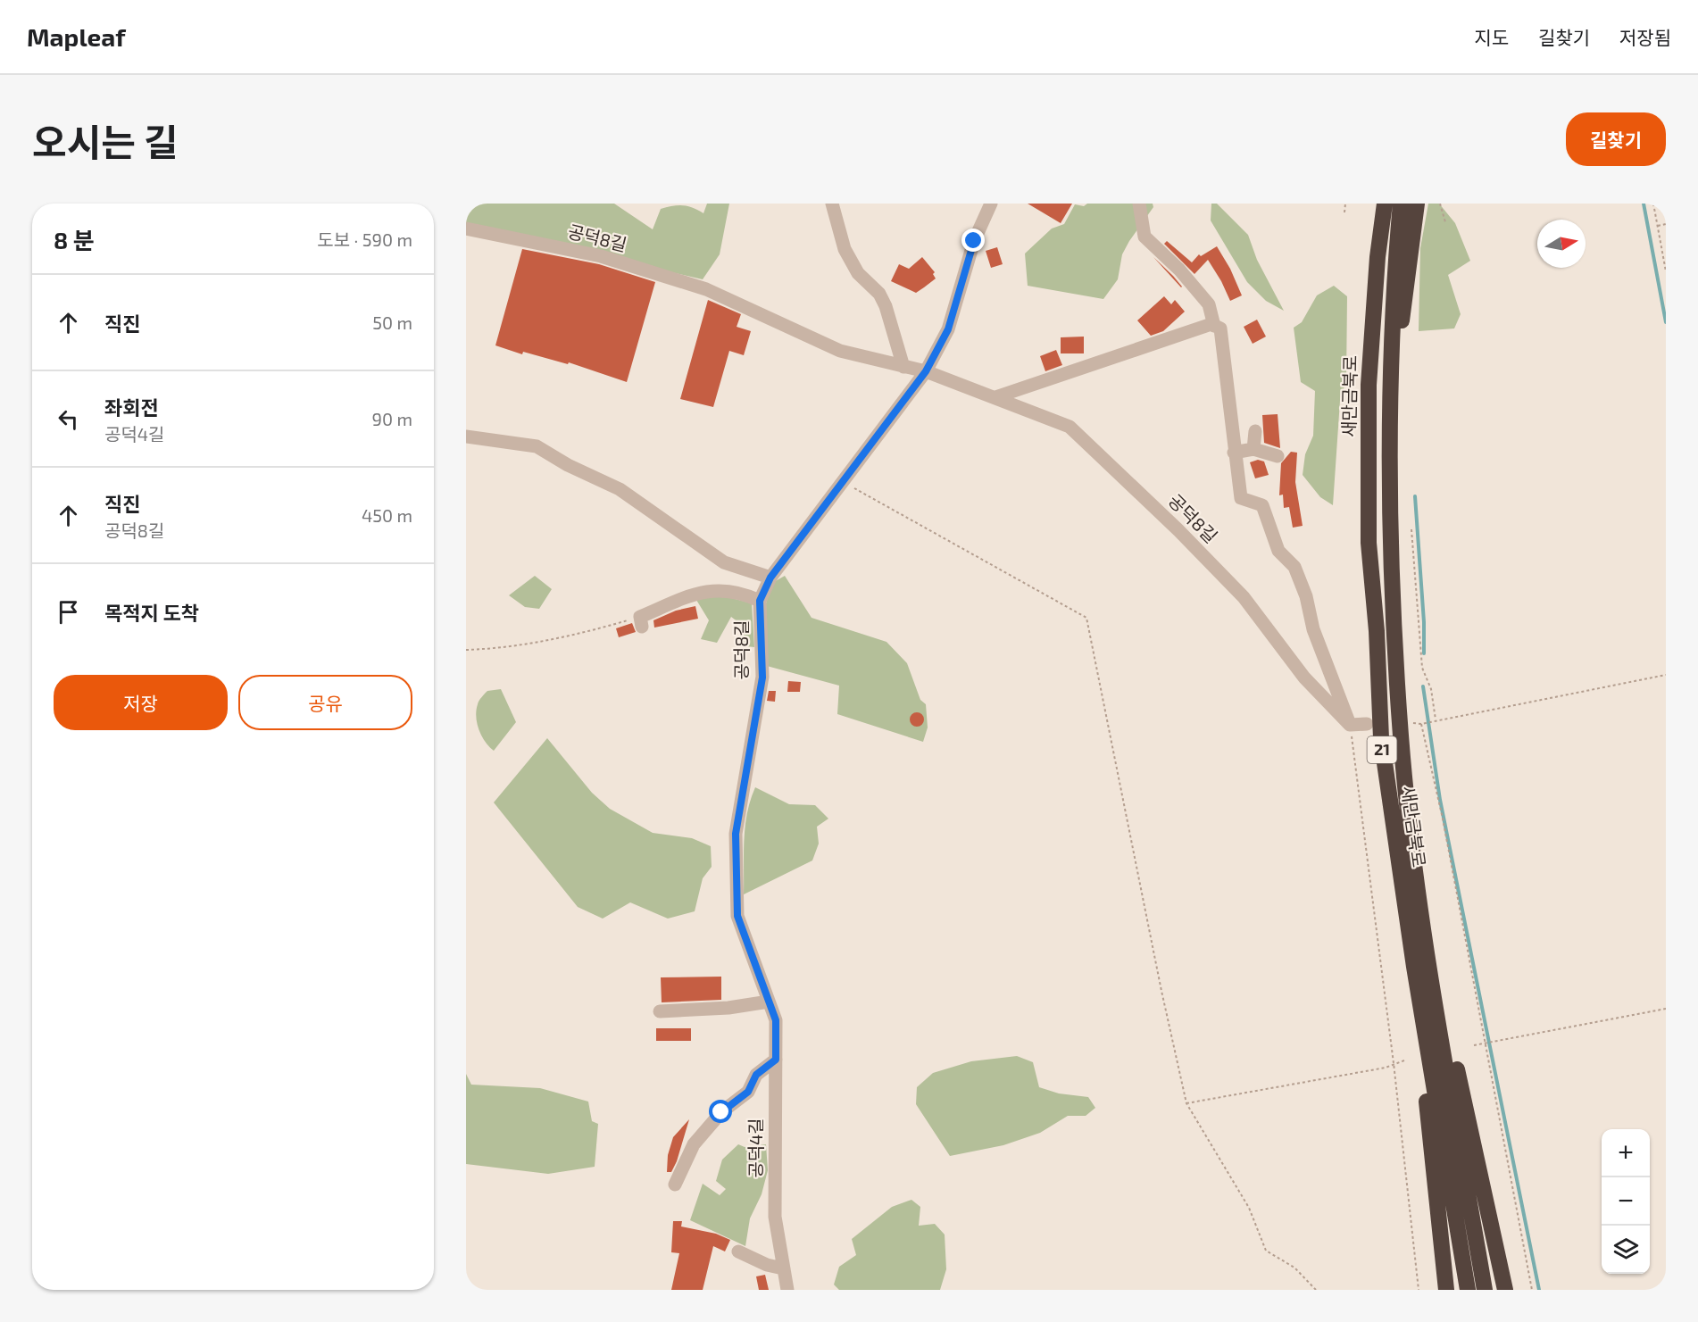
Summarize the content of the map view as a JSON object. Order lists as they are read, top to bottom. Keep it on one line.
{"streets":{"highway":["새만금북로","21"],"street":["공덕8길","공덕4길"]},"crossings":[["공덕8길","공덕4길"]],"north":"right","page":{"header":"Mapleaf","nav":["지도","길찾기","저장됨"],"title":"오시는 길","buttons":["길찾기",["저장","공유"]],"heading":["8 분","도보 · 590 m"],"list":[["직진","50 m"],["좌회전","공덕4길","90 m"],["직진","공덕8길","450 m"],"목적지 도착"],"map_buttons":["+","−"]}}
